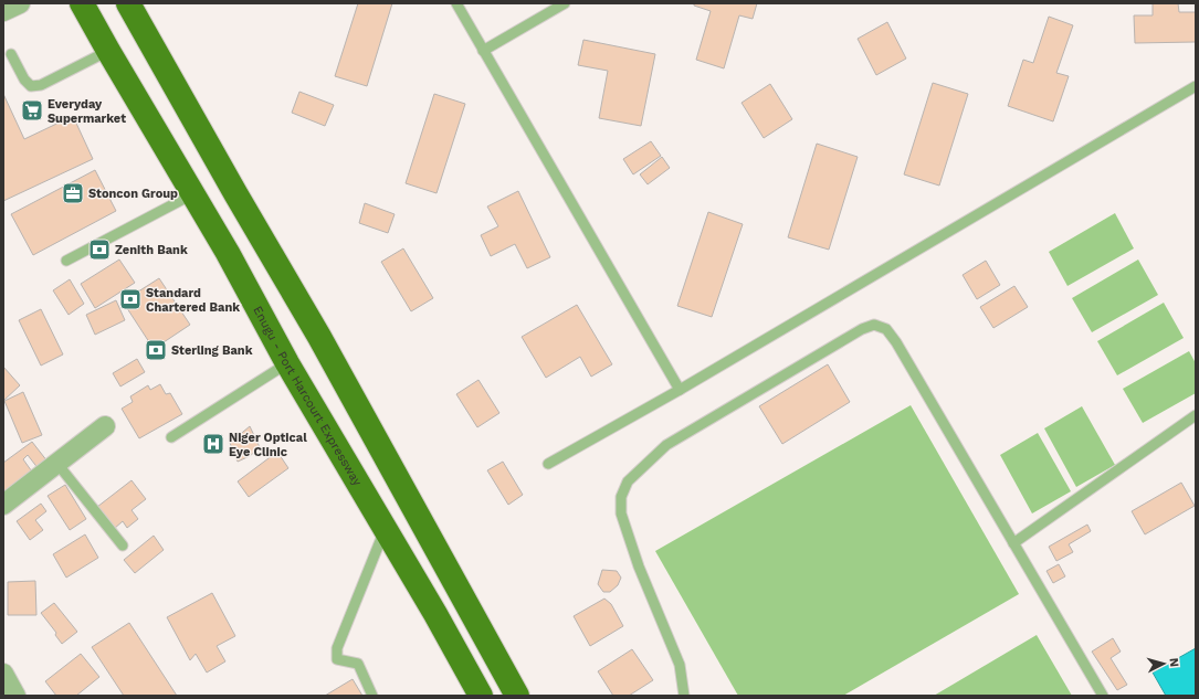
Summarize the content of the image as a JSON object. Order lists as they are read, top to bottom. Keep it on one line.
{"streets":{"highway":["Enugu - Port Harcourt Expressway"]},"places":{"supermarket":["Everyday Supermarket"],"office":["Stoncon Group"],"bank":["Zenith Bank","Standard Chartered Bank","Sterling Bank"],"hospital":["Niger Optical Eye Clinic"]},"north":"right"}
